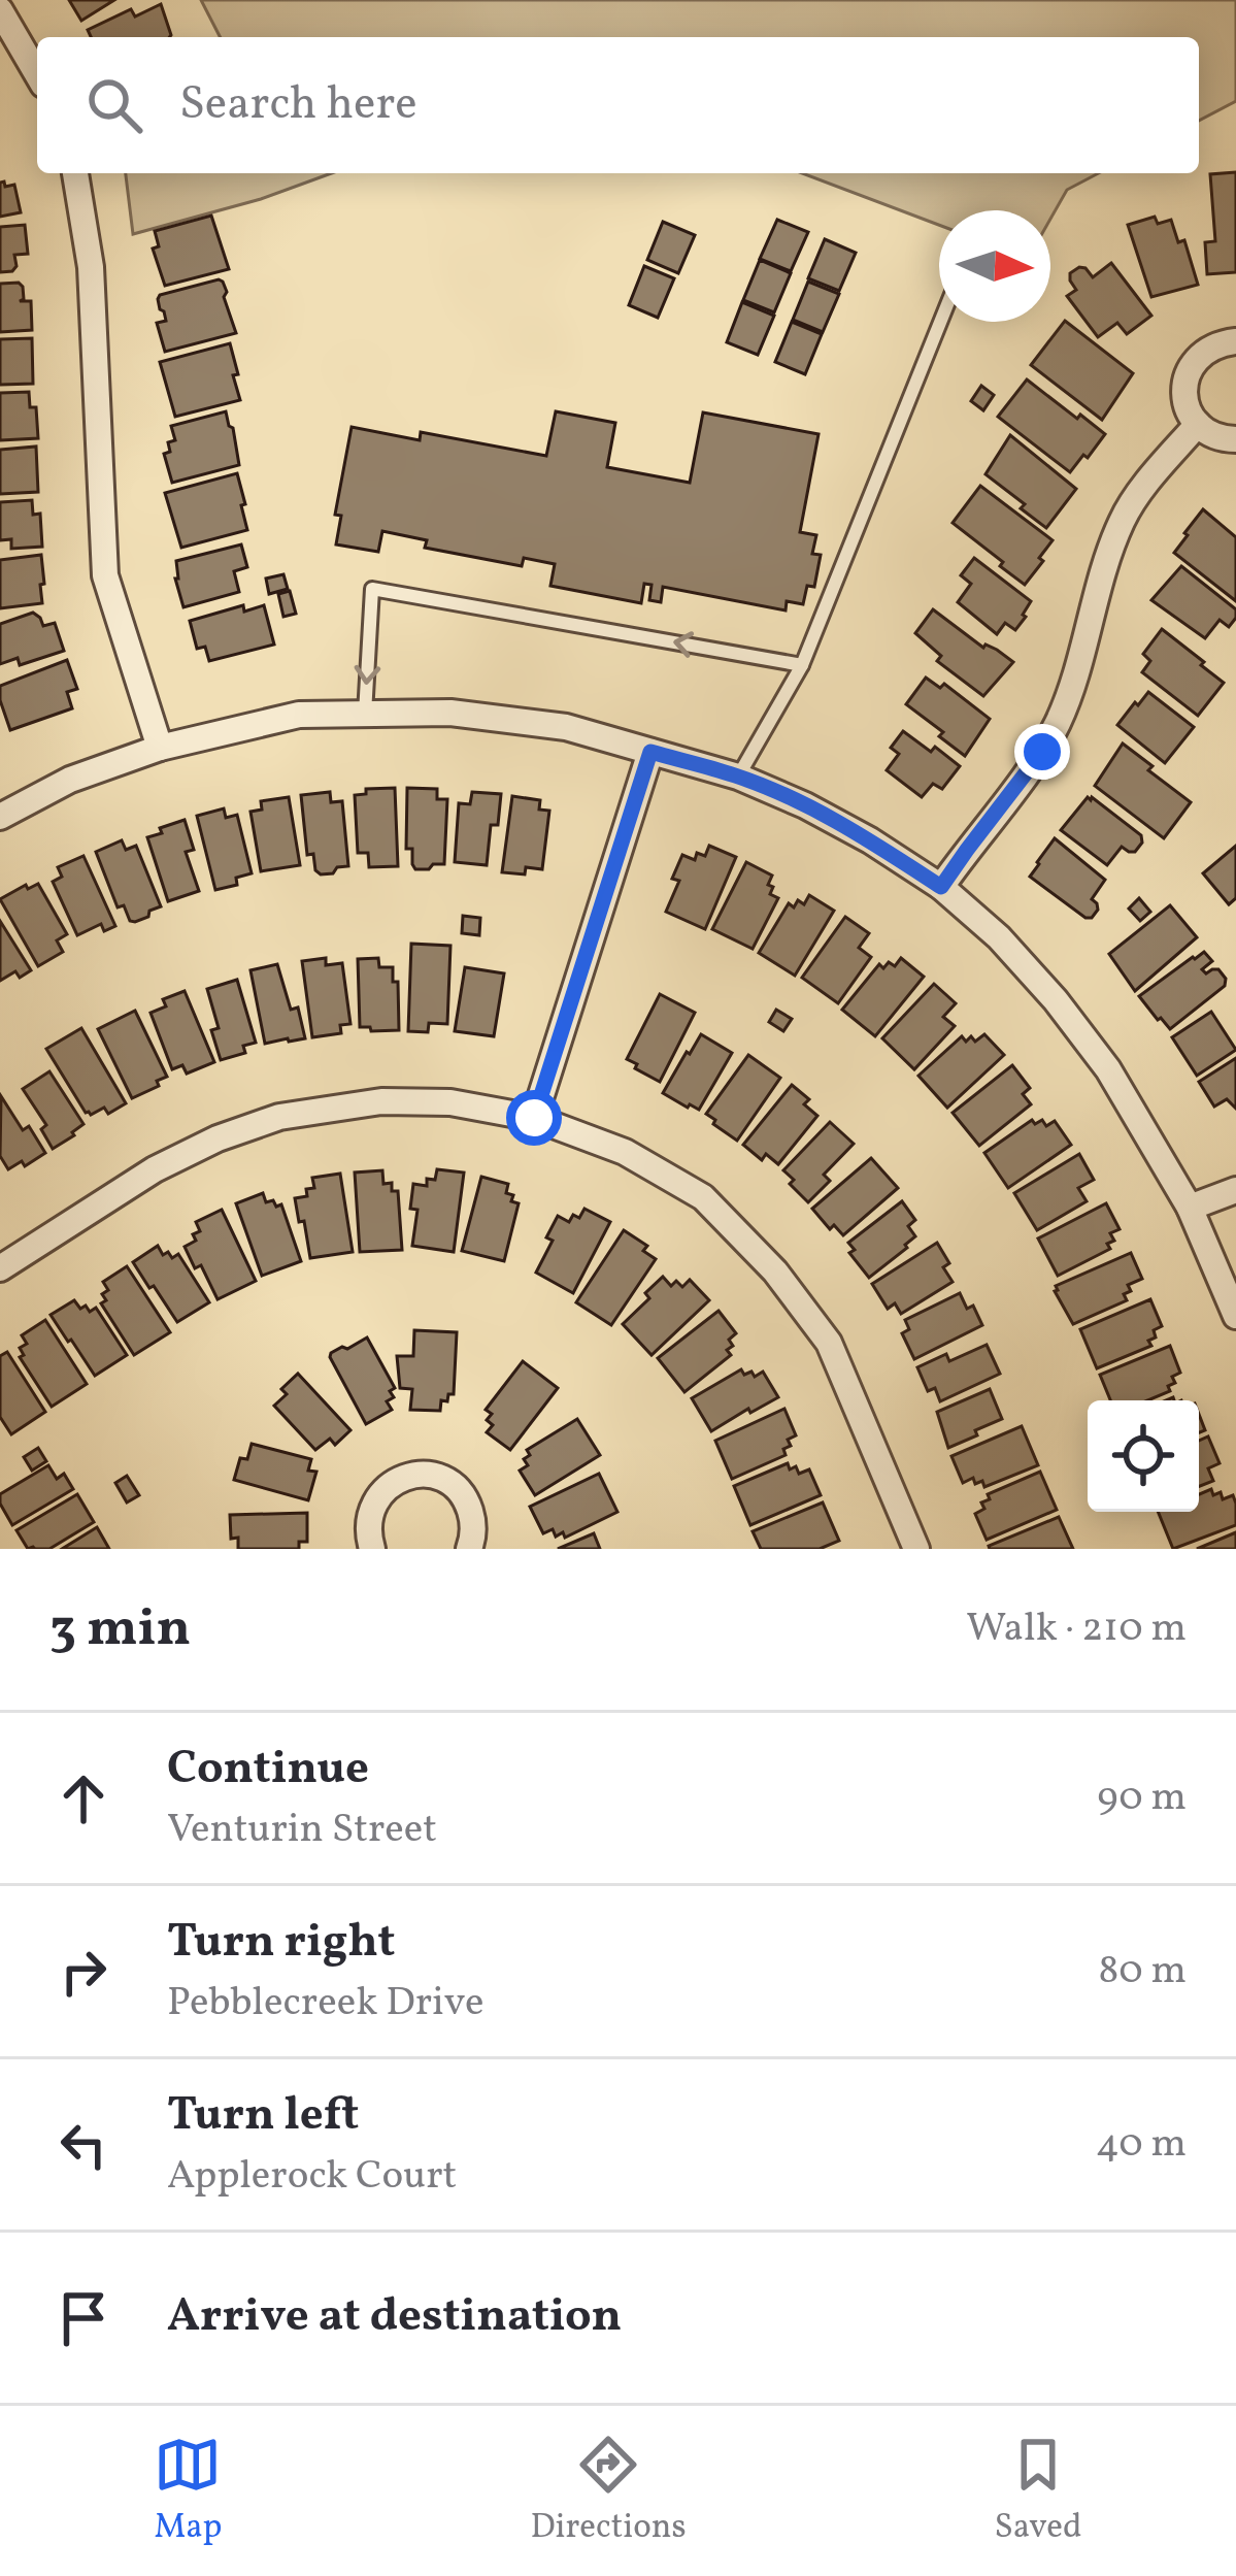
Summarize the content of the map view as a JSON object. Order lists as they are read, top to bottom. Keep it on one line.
{"north":"right","page":{"search":"Search here","heading":["3 min","Walk · 210 m"],"list":[["Continue","Venturin Street","90 m"],["Turn right","Pebblecreek Drive","80 m"],["Turn left","Applerock Court","40 m"],"Arrive at destination"],"nav":["Map","Directions","Saved"]}}
